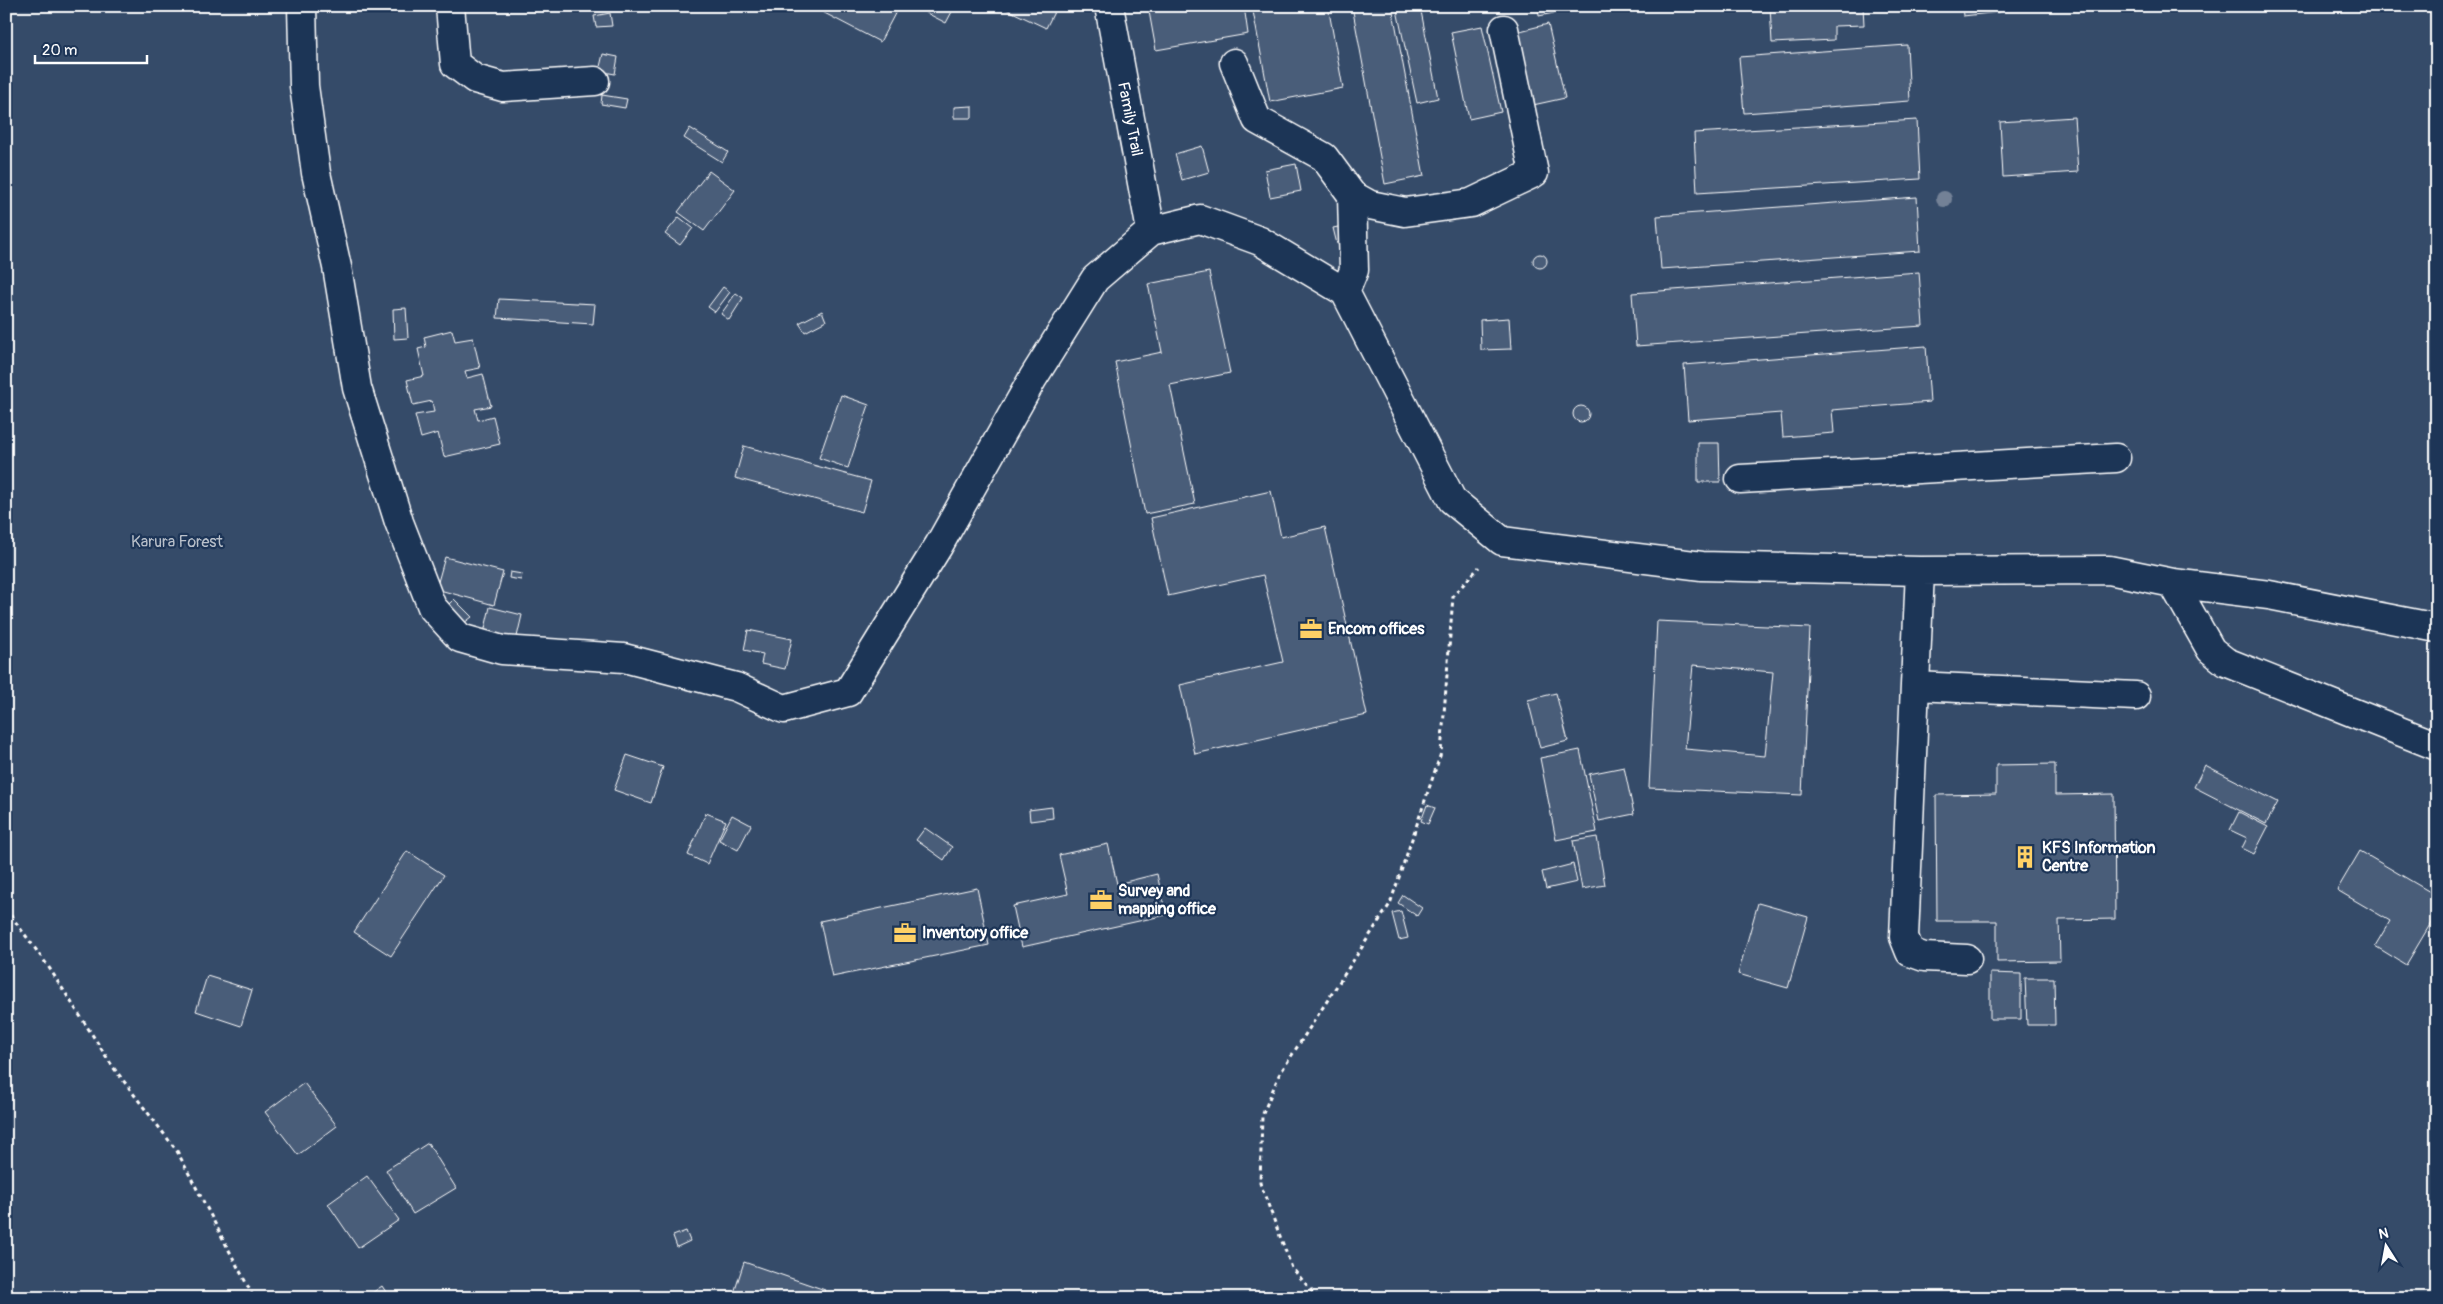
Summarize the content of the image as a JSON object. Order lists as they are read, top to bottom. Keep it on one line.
{"streets":{"street":["Family Trail"]},"parks":["Karura Forest"],"places":{"office":["Encom offices","Survey and mapping office","Inventory office"],"building":["KFS Information Centre"]},"scale_bar":"20 m","north":"top"}
